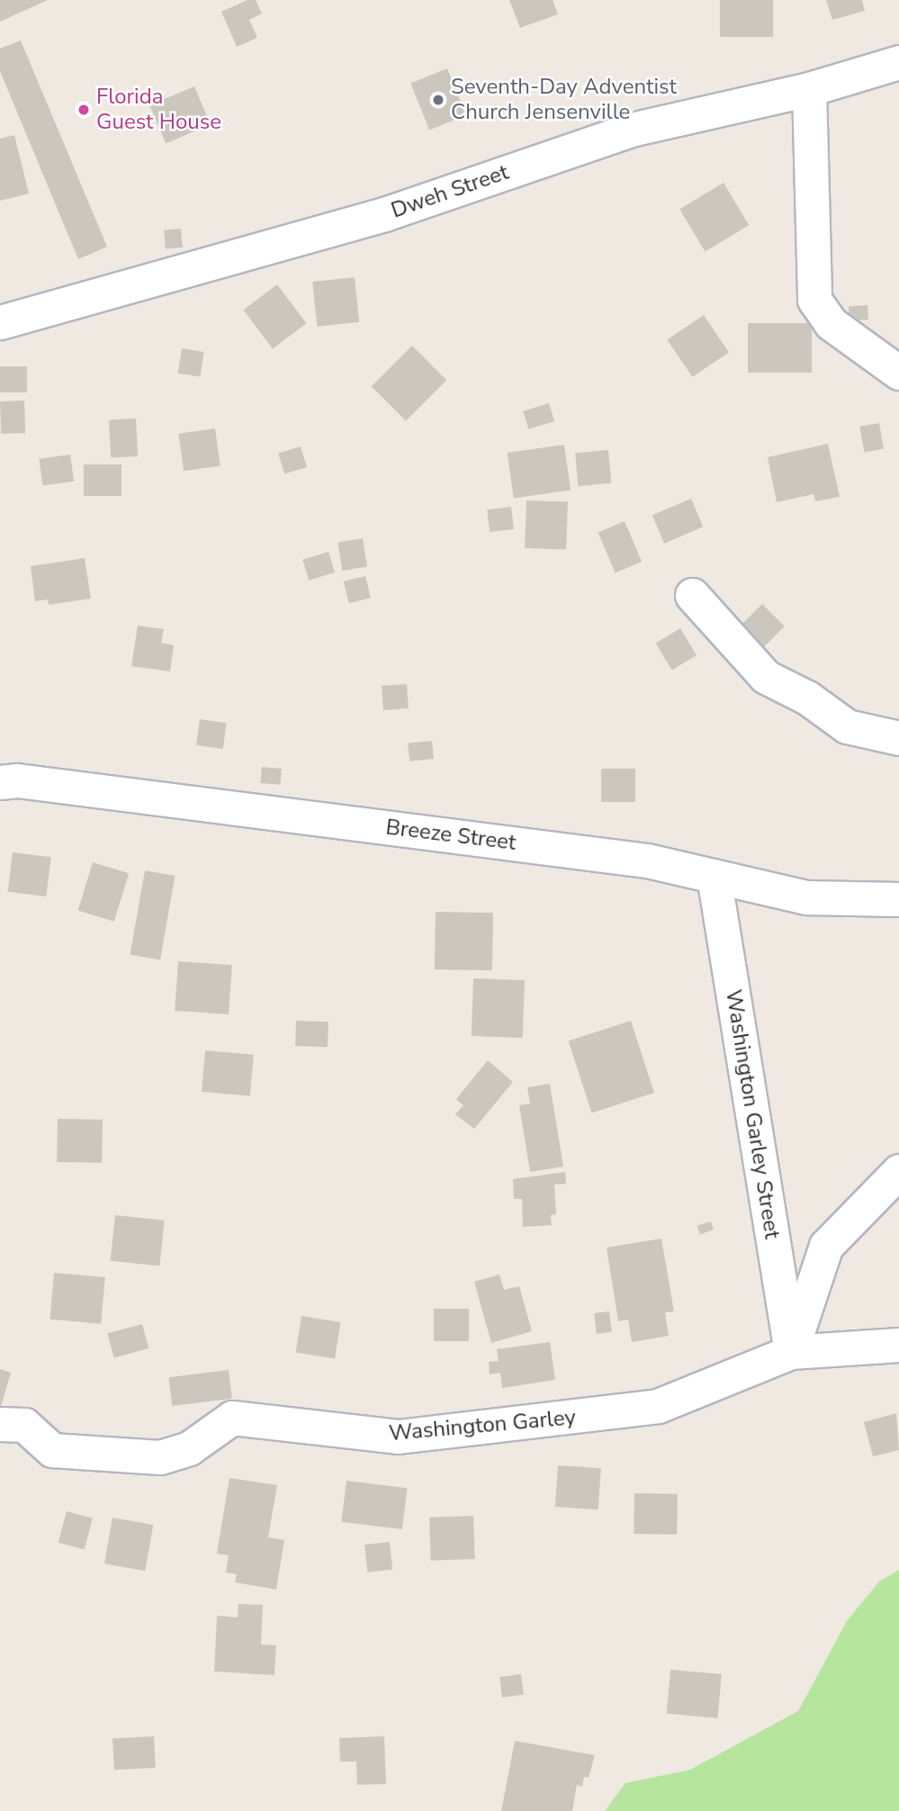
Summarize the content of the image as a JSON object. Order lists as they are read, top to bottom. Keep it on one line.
{"streets":{"street":["Dweh Street","Breeze Street","Washington Garley Street","Washington Garley"]},"crossings":[["Breeze Street","Washington Garley Street"],["Washington Garley Street","Washington Garley"]],"places":["Seventh-Day Adventist Church Jensenville","Florida Guest House"]}
